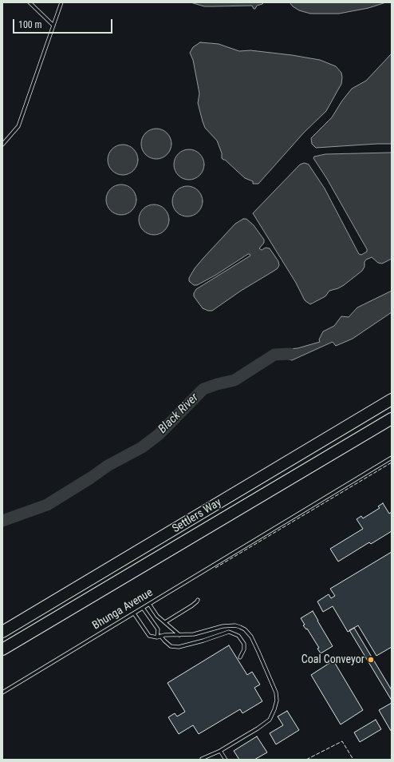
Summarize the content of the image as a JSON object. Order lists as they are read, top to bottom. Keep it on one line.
{"streets":{"highway":["Settlers Way"],"lane":["Bhunga Avenue"]},"water":["Black River"],"places":["Coal Conveyor"],"scale_bar":"100 m"}
